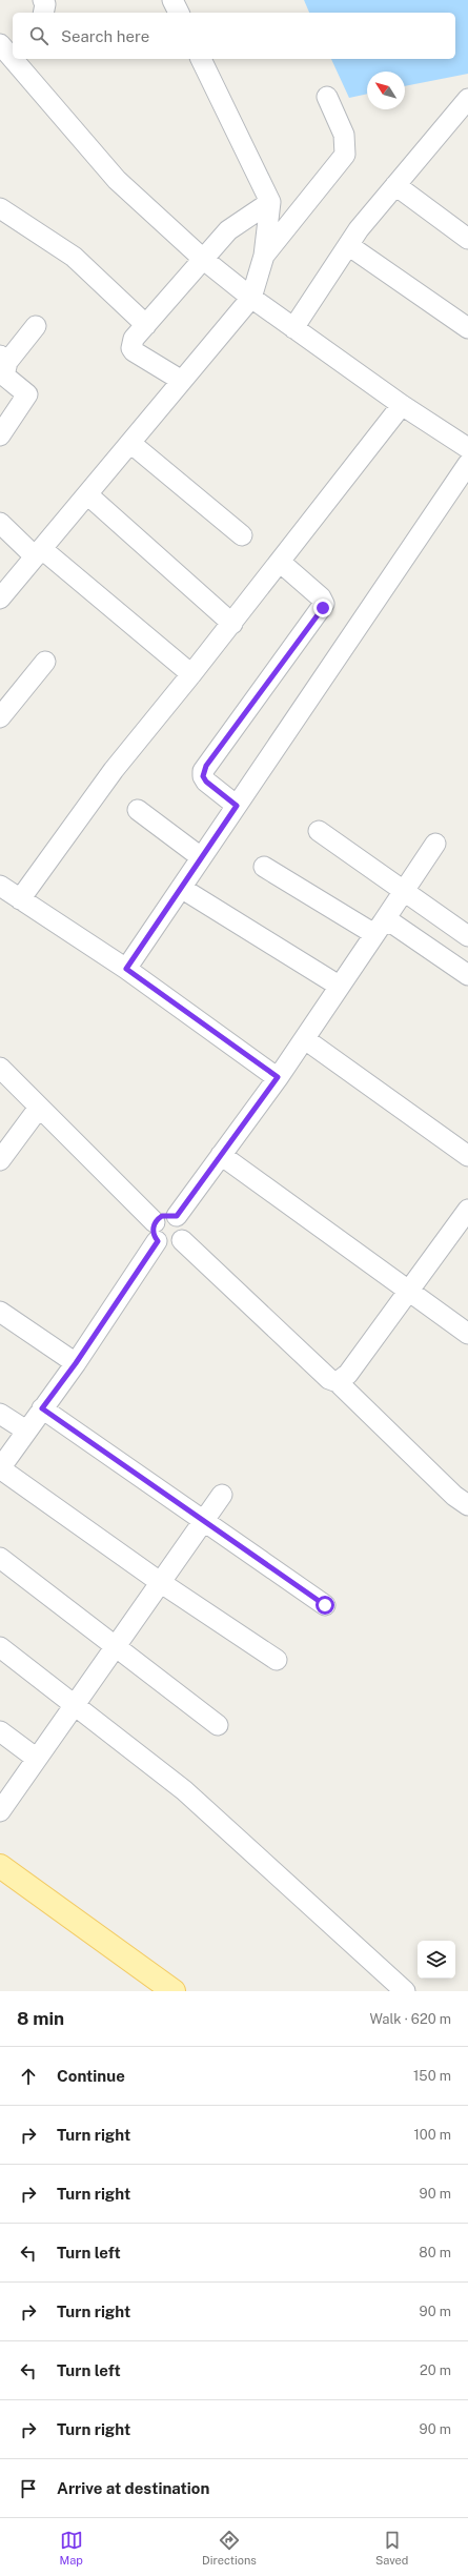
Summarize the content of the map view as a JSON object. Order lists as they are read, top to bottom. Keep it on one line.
{"north":"top left","page":{"search":"Search here","heading":["8 min","Walk · 620 m"],"list":[["Continue","150 m"],["Turn right","100 m"],["Turn right","90 m"],["Turn left","80 m"],["Turn right","90 m"],["Turn left","20 m"],["Turn right","90 m"],"Arrive at destination"],"nav":["Map","Directions","Saved"]}}
